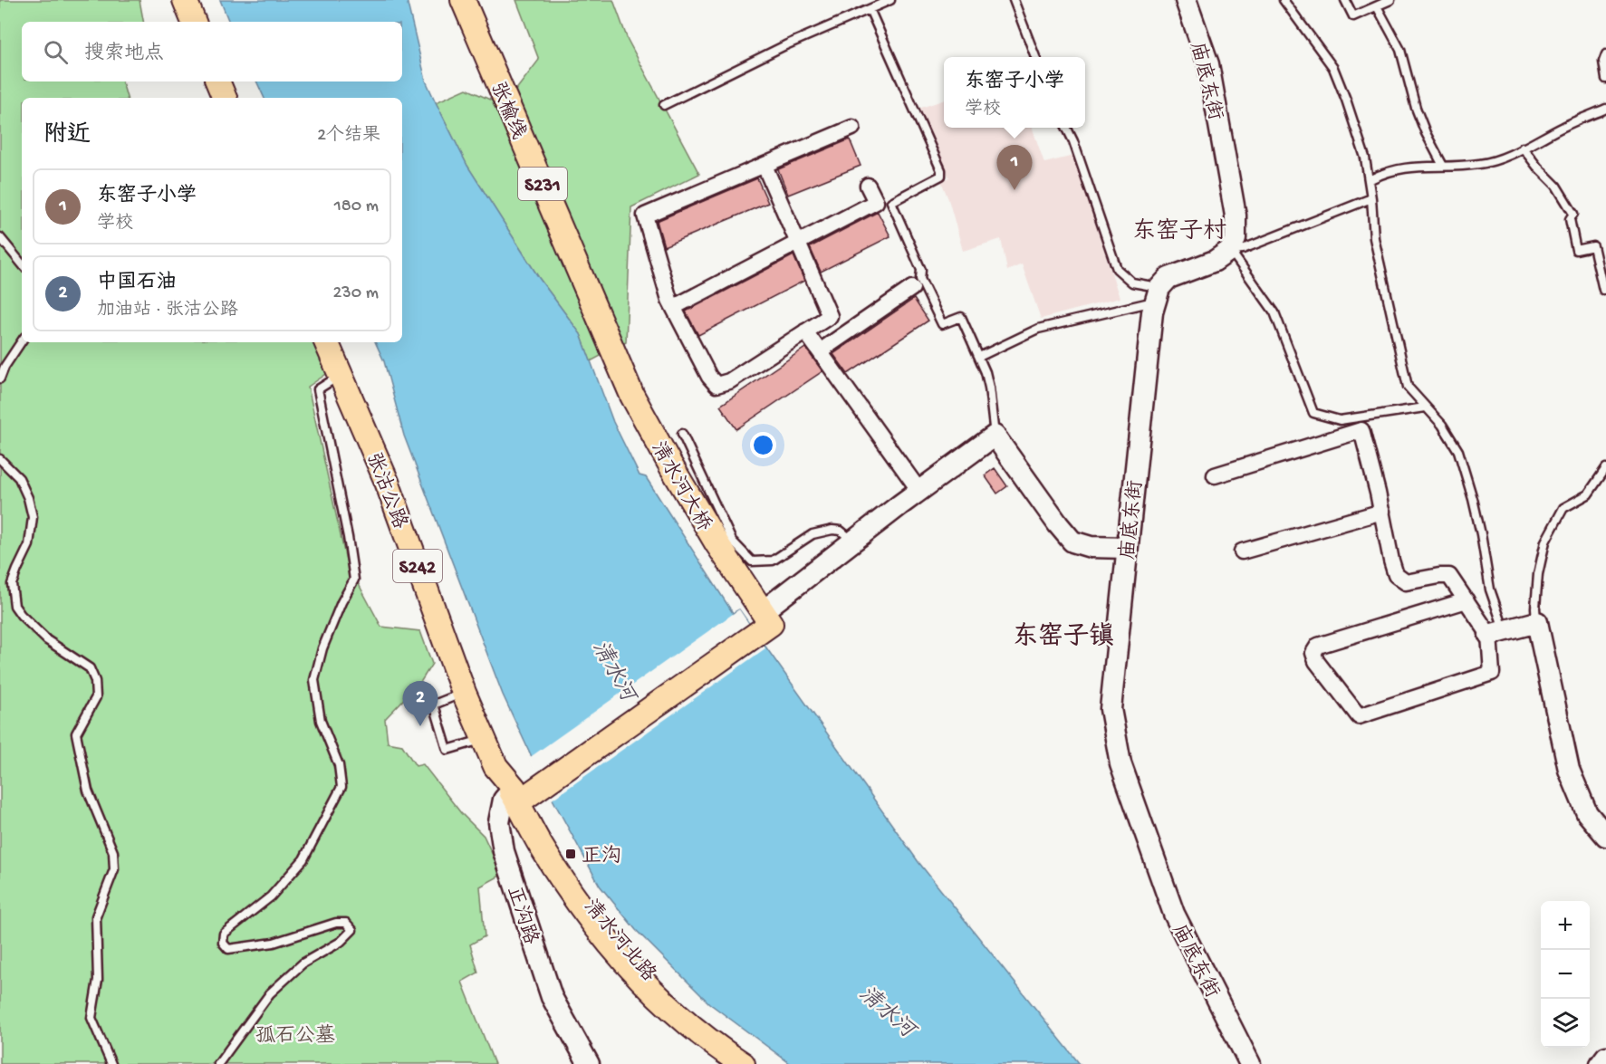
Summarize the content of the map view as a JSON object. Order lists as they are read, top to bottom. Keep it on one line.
{"streets":{"main road":["张榆线","S231","清水河大桥","张沽公路","S242","清水河北路"],"street":["庙底东街","正沟路"]},"crossings":[["张榆线","清水河大桥"],["张沽公路","正沟路"],["张沽公路","清水河北路"],["正沟路","清水河北路"]],"districts":["东窑子村","东窑子镇"],"water":["清水河"],"parks":["孤石公墓"],"places":{"transit":["正沟"]},"page":{"search":"搜索地点","popup":["东窑子小学","学校"],"heading":["附近","2个结果"],"pins":["1","2"],"list":[{"mark":"1","name":"东窑子小学","note":"学校","value":"180 m"},{"mark":"2","name":"中国石油","note":"加油站 · 张沽公路","value":"230 m"}],"map_buttons":["+","−"]}}
